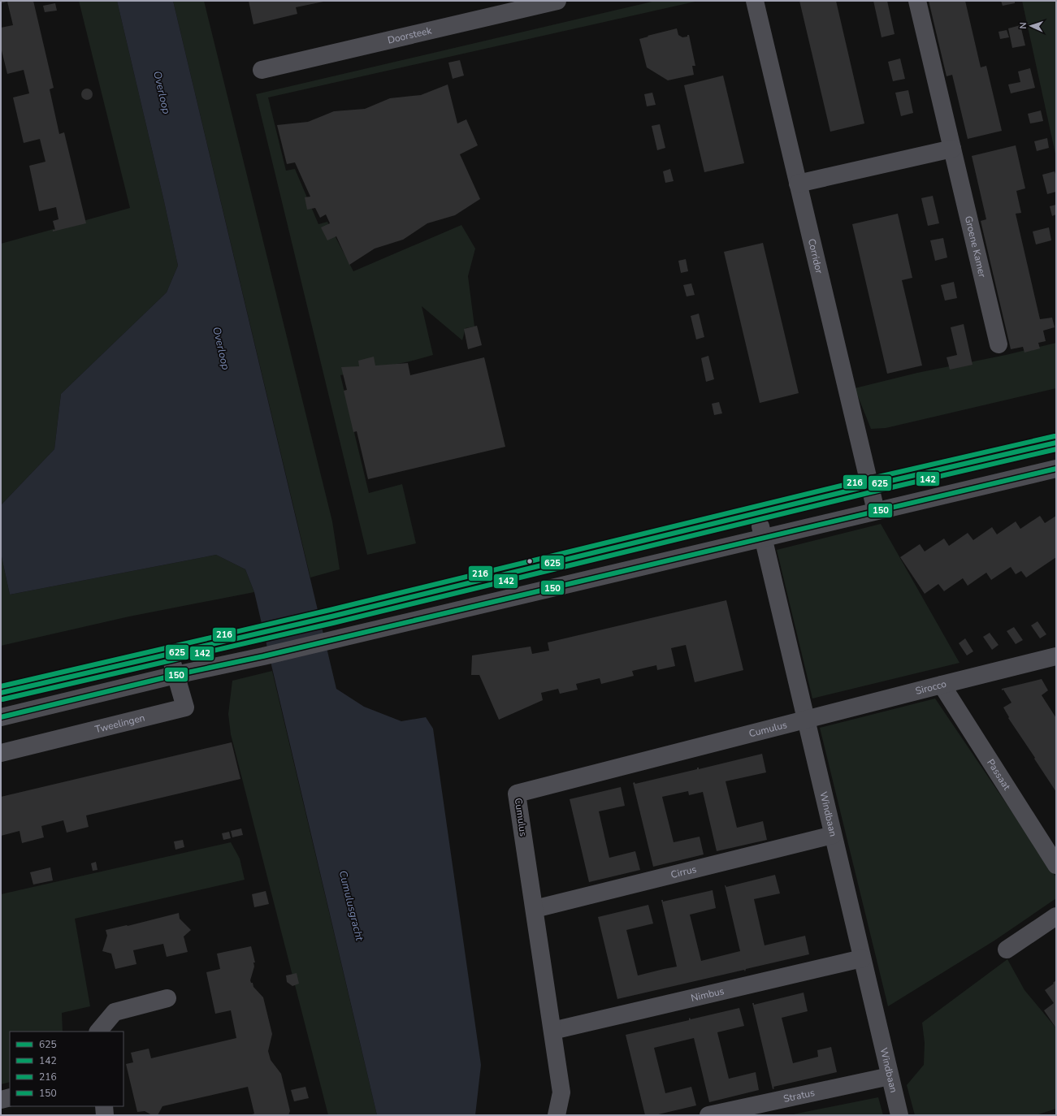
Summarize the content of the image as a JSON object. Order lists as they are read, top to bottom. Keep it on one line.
{"streets":{"street":["Doorsteek","Groene Kamer","Corridor","Sirocco","Tweelingen","Cumulus","Passaat","Windbaan","Cirrus","Nimbus","Stratus"]},"crossings":[["Sirocco","Cumulus"],["Sirocco","Passaat"],["Sirocco","Windbaan"],["Cumulus","Windbaan"],["Cumulus","Cirrus"],["Cumulus","Nimbus"],["Windbaan","Cirrus"],["Windbaan","Nimbus"],["Windbaan","Stratus"]],"water":["Overloop","Cumulusgracht"],"lines":["transit line 216","transit line 625","transit line 142","transit line 150"],"legend":["625","142","216","150"],"north":"left"}
